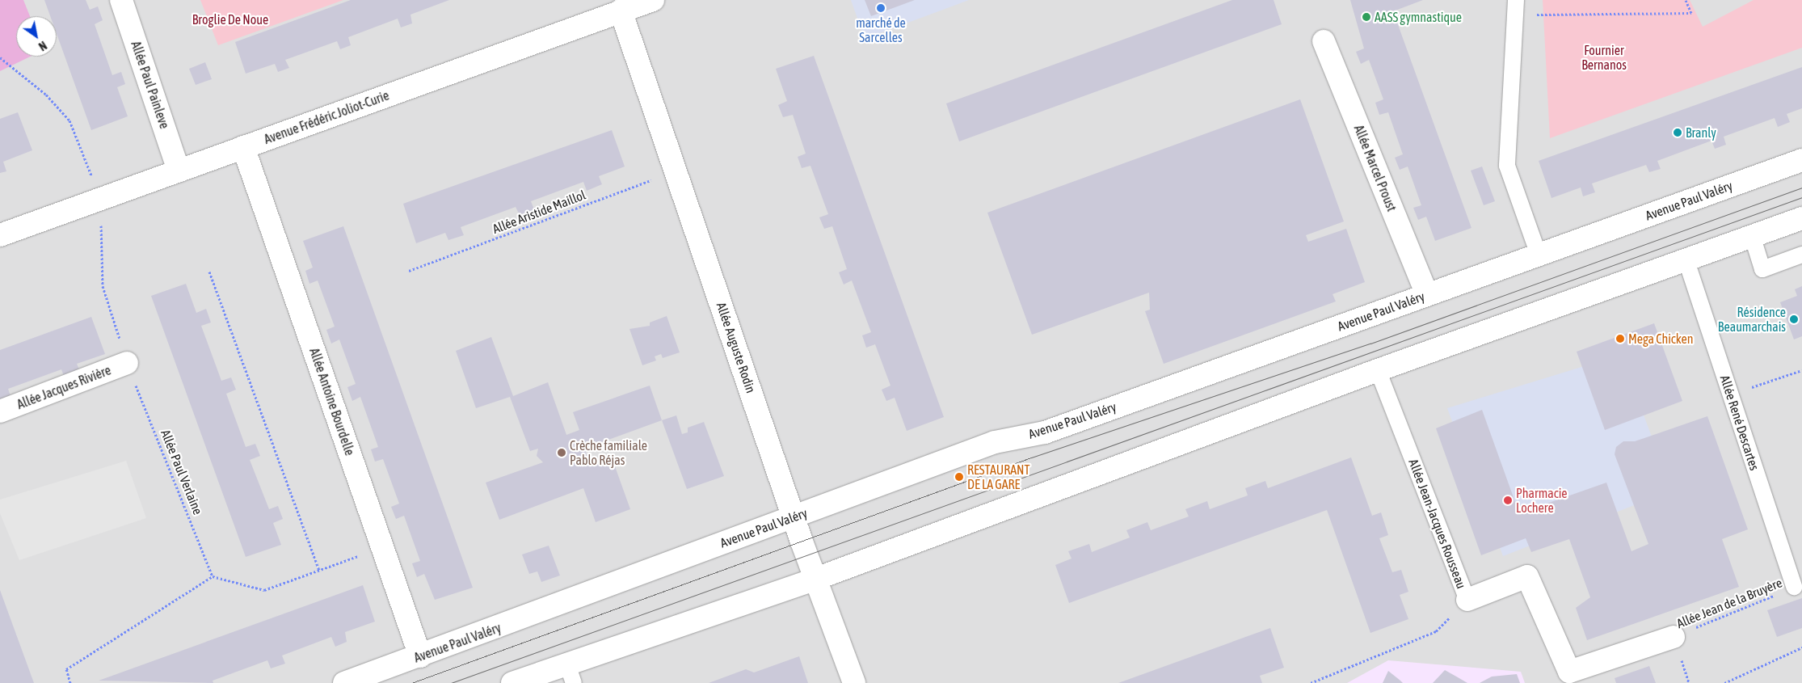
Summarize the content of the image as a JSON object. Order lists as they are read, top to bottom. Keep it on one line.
{"streets":{"street":["Allée Paul Painleve","Avenue Frédéric Joliot-Curie","Allée Marcel Proust","Avenue Paul Valéry","Allée Auguste Rodin","Allée Jacques Rivière","Allée Antoine Bourdelle"],"lane":["Allée René Descartes","Allée Jean-Jacques Rousseau"],"path":["Allée Aristide Maillol","Allée Paul Verlaine","Allée Jean de la Bruyère"]},"crossings":[["Allée Paul Painleve","Avenue Frédéric Joliot-Curie"],["Avenue Frédéric Joliot-Curie","Allée Auguste Rodin"],["Avenue Frédéric Joliot-Curie","Allée Antoine Bourdelle"],["Avenue Frédéric Joliot-Curie","Allée Paul Verlaine"],["Allée Marcel Proust","Avenue Paul Valéry"],["Avenue Paul Valéry","Allée Auguste Rodin"],["Avenue Paul Valéry","Allée Antoine Bourdelle"],["Allée Aristide Maillol","Allée Auguste Rodin"],["Allée Jacques Rivière","Allée Paul Verlaine"],["Allée René Descartes","Allée Jean de la Bruyère"]],"parks":["Broglie De Noue","Fournier Bernanos"],"places":["marché de Sarcelles","AASS gymnastique","Branly","Résidence Beaumarchais","Mega Chicken","Crèche familiale Pablo Réjas","RESTAURANT DE LA GARE","Pharmacie Lochere"],"north":"bottom right"}
